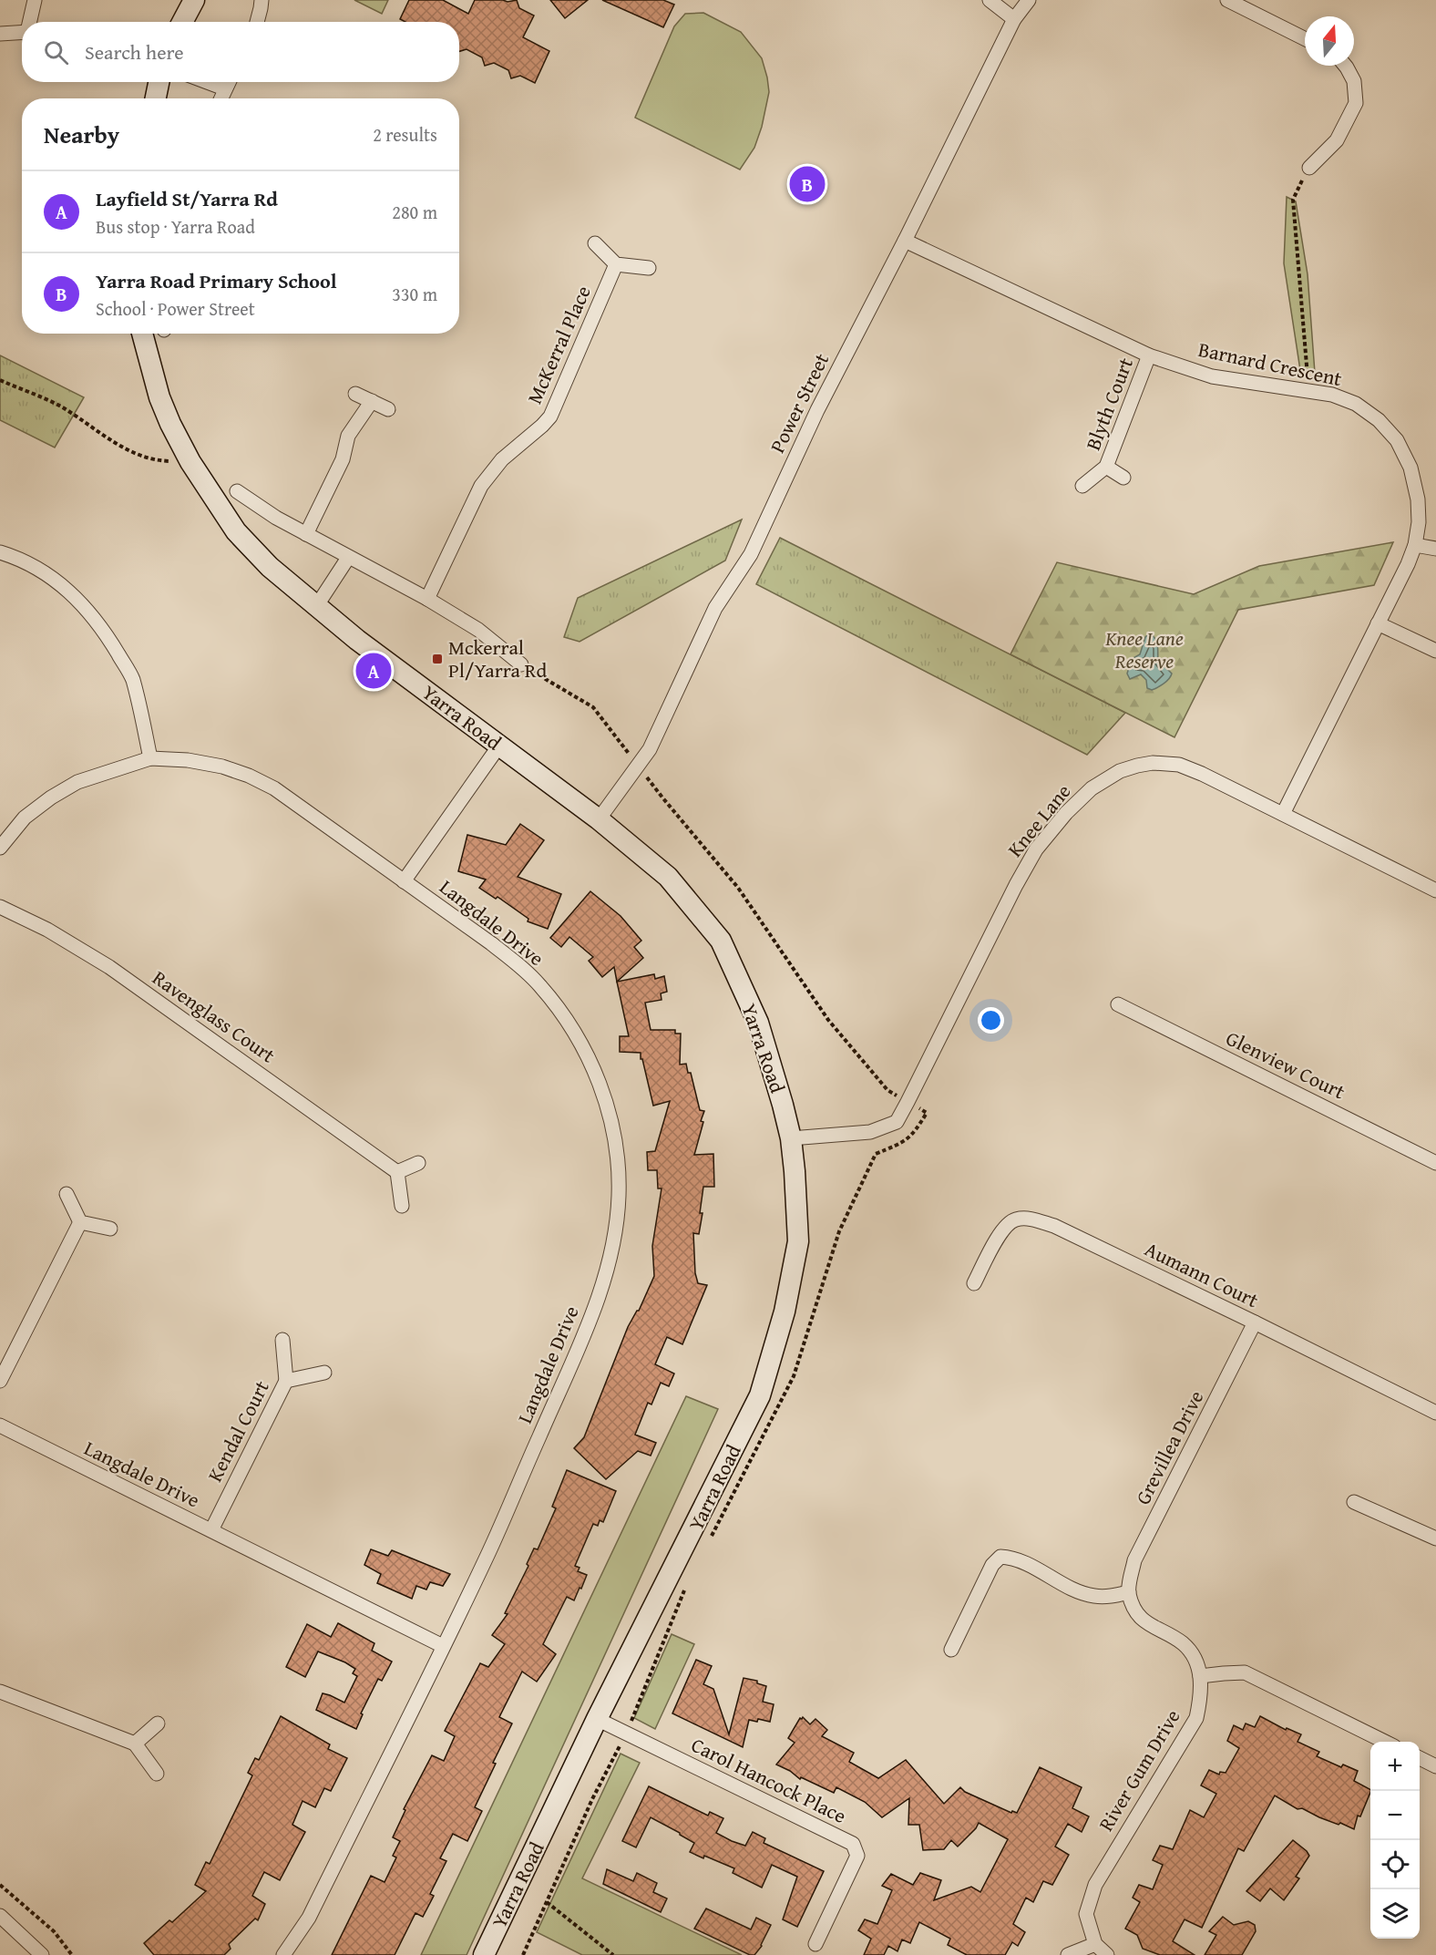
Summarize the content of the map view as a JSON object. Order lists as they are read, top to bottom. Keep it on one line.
{"streets":{"main road":["Yarra Road"],"street":["McKerral Place","Barnard Crescent","Power Street","Blyth Court","Knee Lane","Langdale Drive","Ravenglass Court","Glenview Court","Aumann Court","Kendal Court","Grevillea Drive","River Gum Drive","Carol Hancock Place"]},"crossings":[["Barnard Crescent","Power Street"],["Barnard Crescent","Blyth Court"],["Barnard Crescent","Knee Lane"],["Power Street","Yarra Road"],["Yarra Road","Knee Lane"],["Yarra Road","Carol Hancock Place"],["Langdale Drive","Kendal Court"],["Aumann Court","Grevillea Drive"],["Grevillea Drive","River Gum Drive"]],"parks":["Knee Lane Reserve"],"places":{"transit":["Mckerral Pl/Yarra Rd"]},"north":"top","page":{"search":"Search here","heading":["Nearby","2 results"],"pins":["B","A"],"list":[{"mark":"A","name":"Layfield St/Yarra Rd","note":"Bus stop · Yarra Road","value":"280 m"},{"mark":"B","name":"Yarra Road Primary School","note":"School · Power Street","value":"330 m"}],"map_buttons":["+","−"]}}
